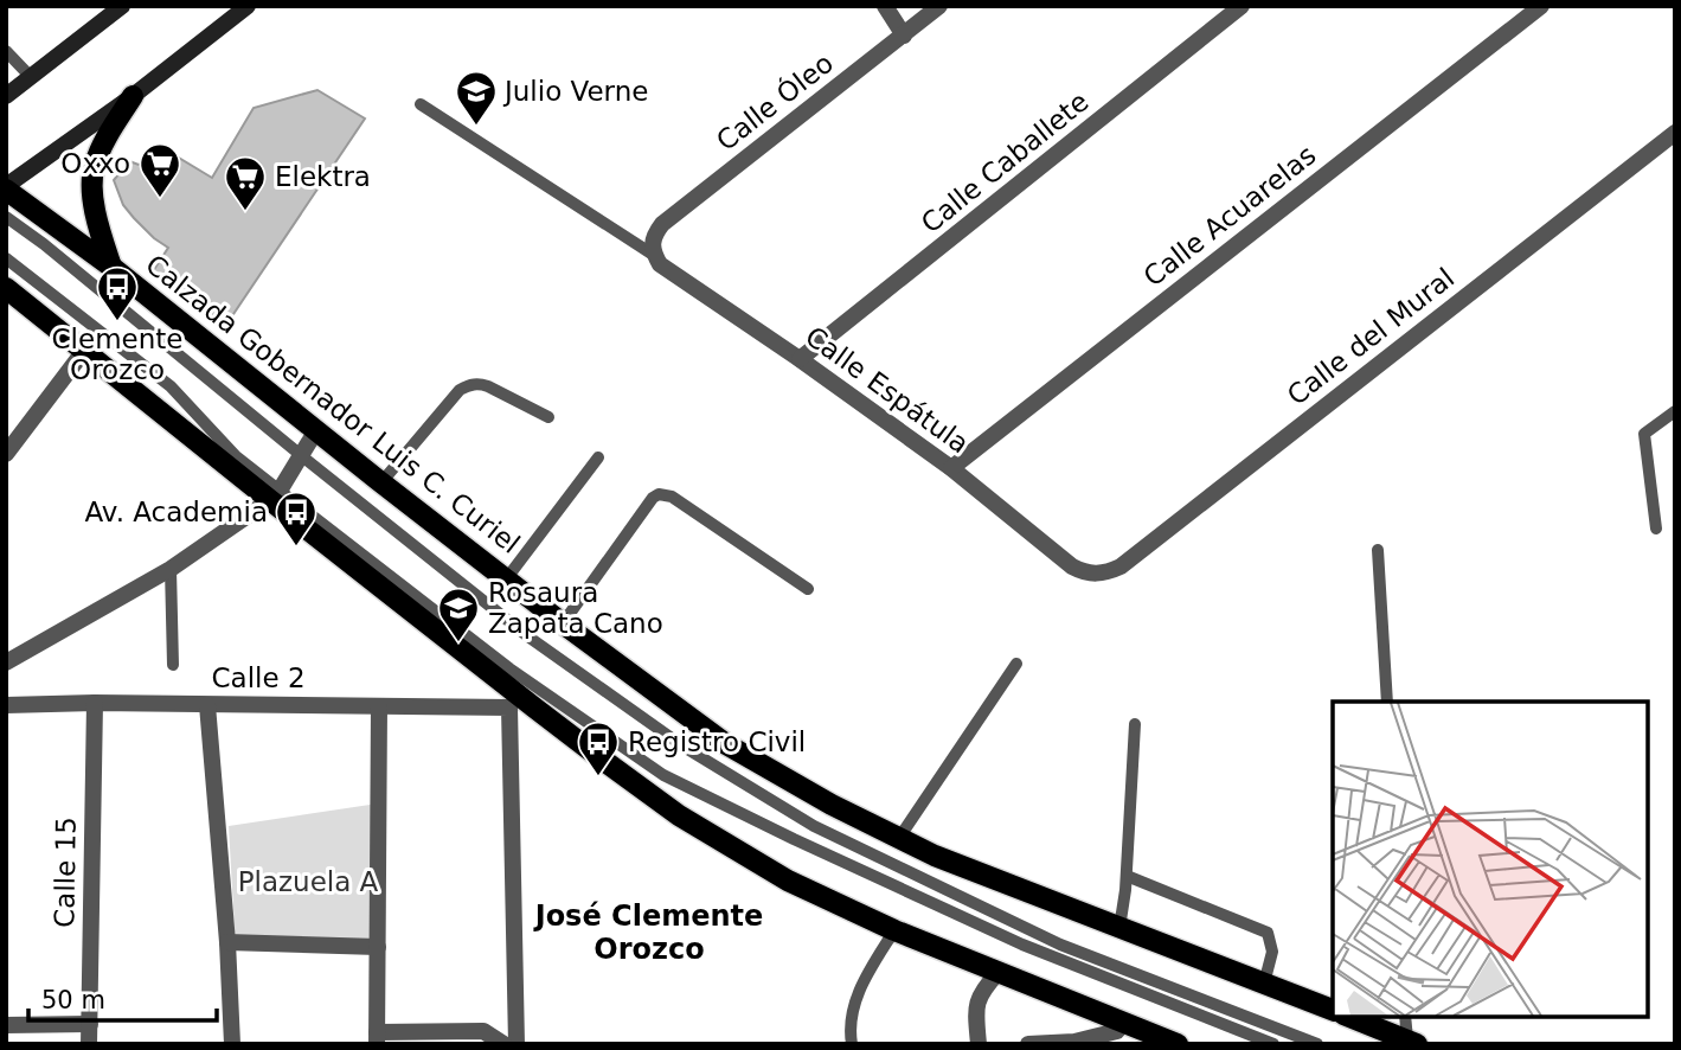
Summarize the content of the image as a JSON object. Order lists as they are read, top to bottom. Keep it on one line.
{"streets":{"main road":["Calzada Gobernador Luis C. Curiel"],"street":["Calle Óleo","Calle Caballete","Calle Acuarelas","Calle del Mural","Calle Espátula","Calle 2","Calle 15"]},"crossings":[["Calle Óleo","Calle Espátula"],["Calle Caballete","Calle Espátula"],["Calle Acuarelas","Calle Espátula"],["Calle del Mural","Calle Espátula"],["Calle 2","Calle 15"]],"districts":["José Clemente Orozco"],"parks":["Plazuela A"],"places":{"school or university":["Julio Verne","Rosaura Zapata Cano"],"supermarket":["Oxxo","Elektra"],"bus stop":["Clemente Orozco","Av. Academia","Registro Civil"]},"scale_bar":"50 m"}
